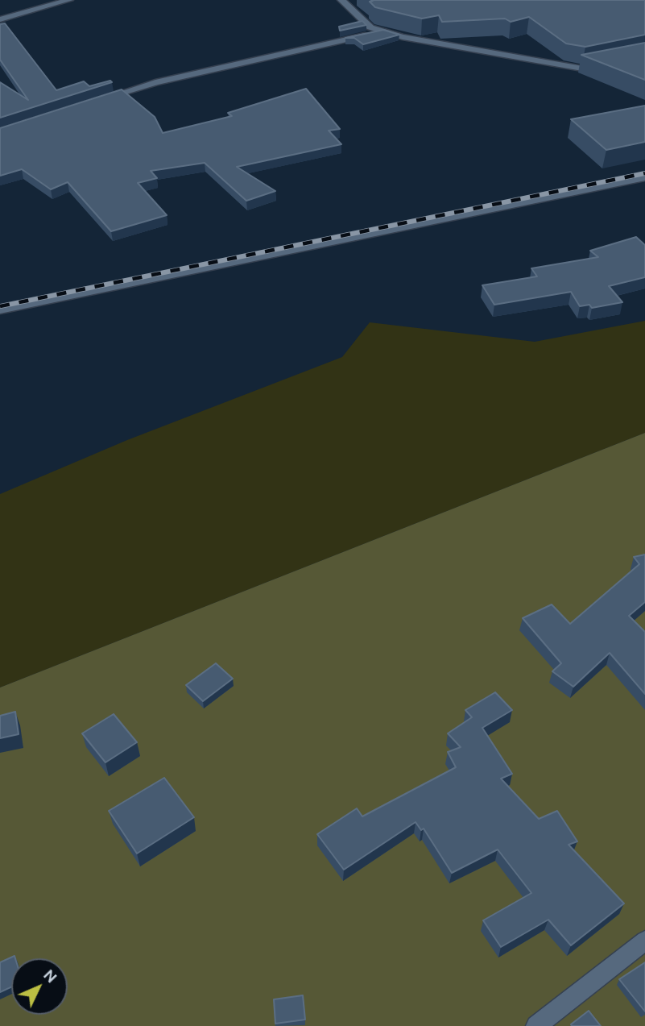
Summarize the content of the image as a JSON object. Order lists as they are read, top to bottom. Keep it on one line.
{"north":"top right"}
